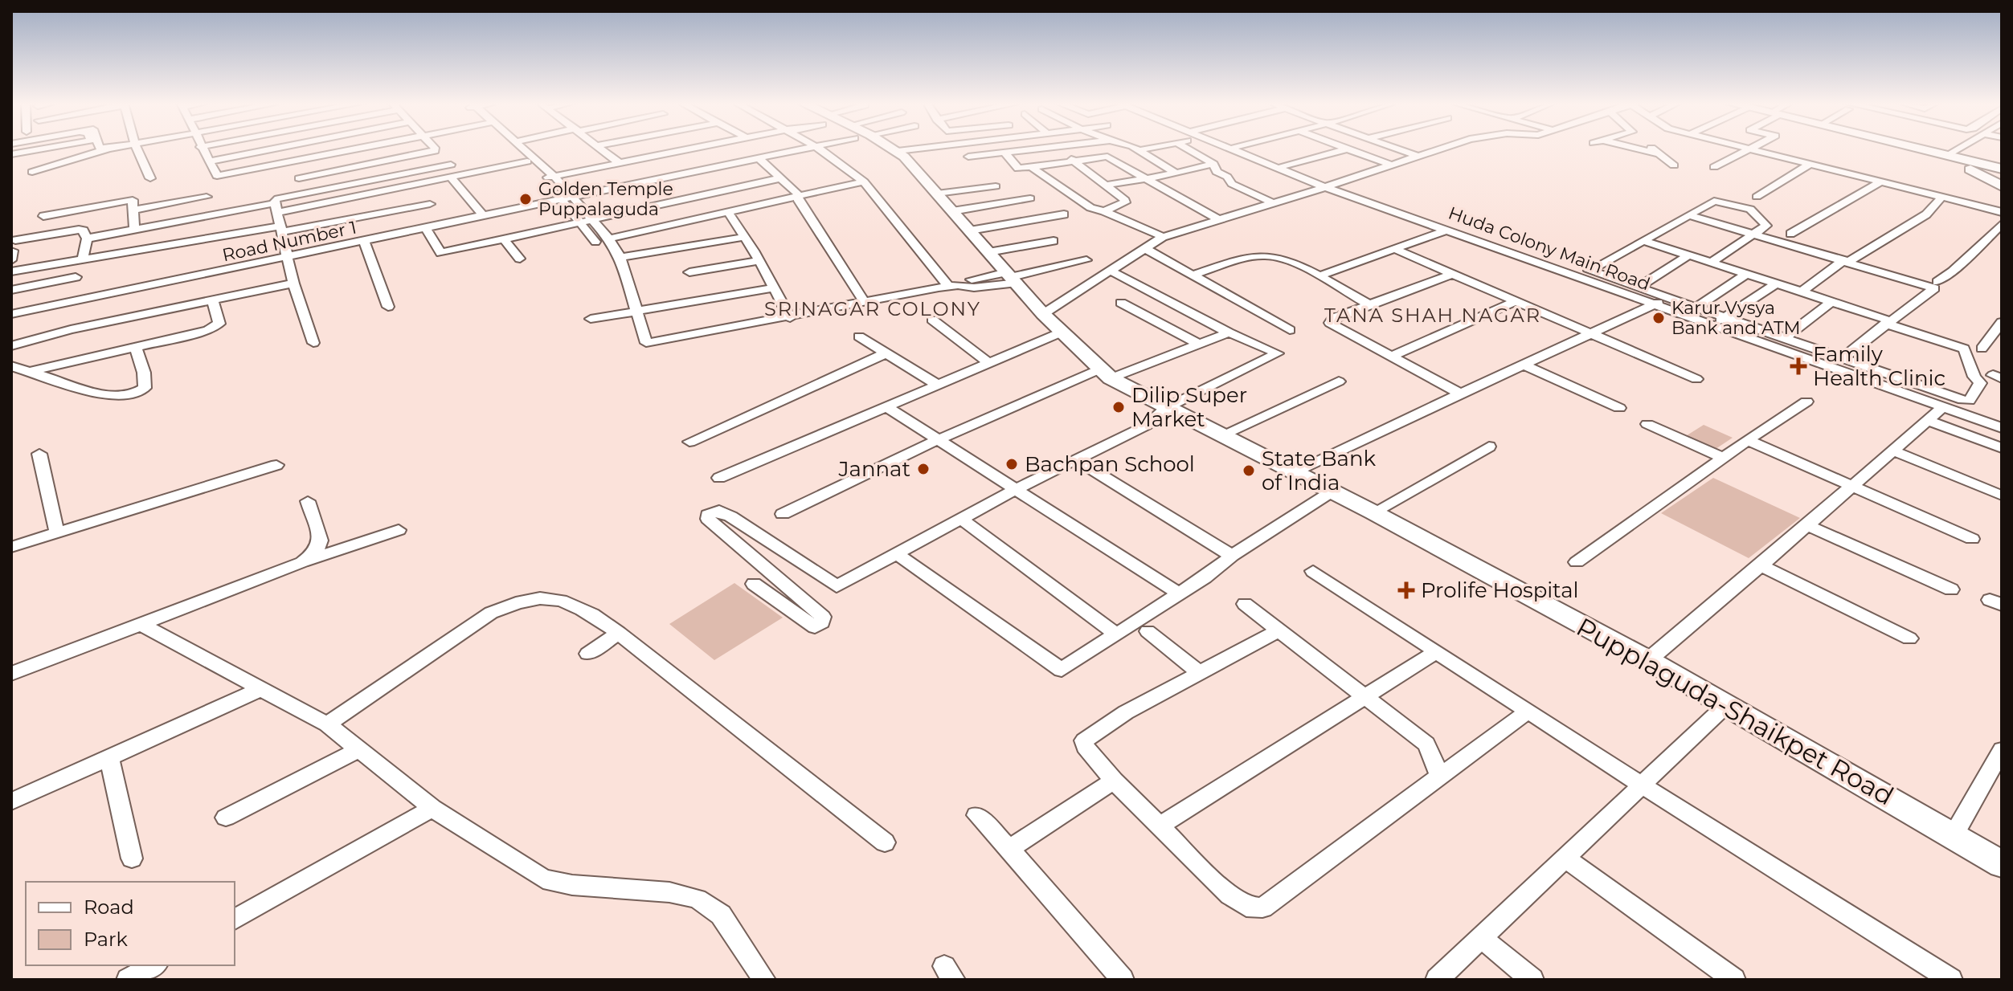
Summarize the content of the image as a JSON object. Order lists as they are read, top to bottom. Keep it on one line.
{"streets":{"street":["Road Number 1","Huda Colony Main Road","Pupplaguda-Shaikpet Road"]},"districts":["SRINAGAR COLONY","TANA SHAH NAGAR"],"places":{"other":["Golden Temple Puppalaguda","Karur Vysya Bank and ATM","Dilip Super Market","Bachpan School","Jannat","State Bank of India"],"health":["Family Health Clinic","Prolife Hospital"]},"legend":["Road","Park"]}
